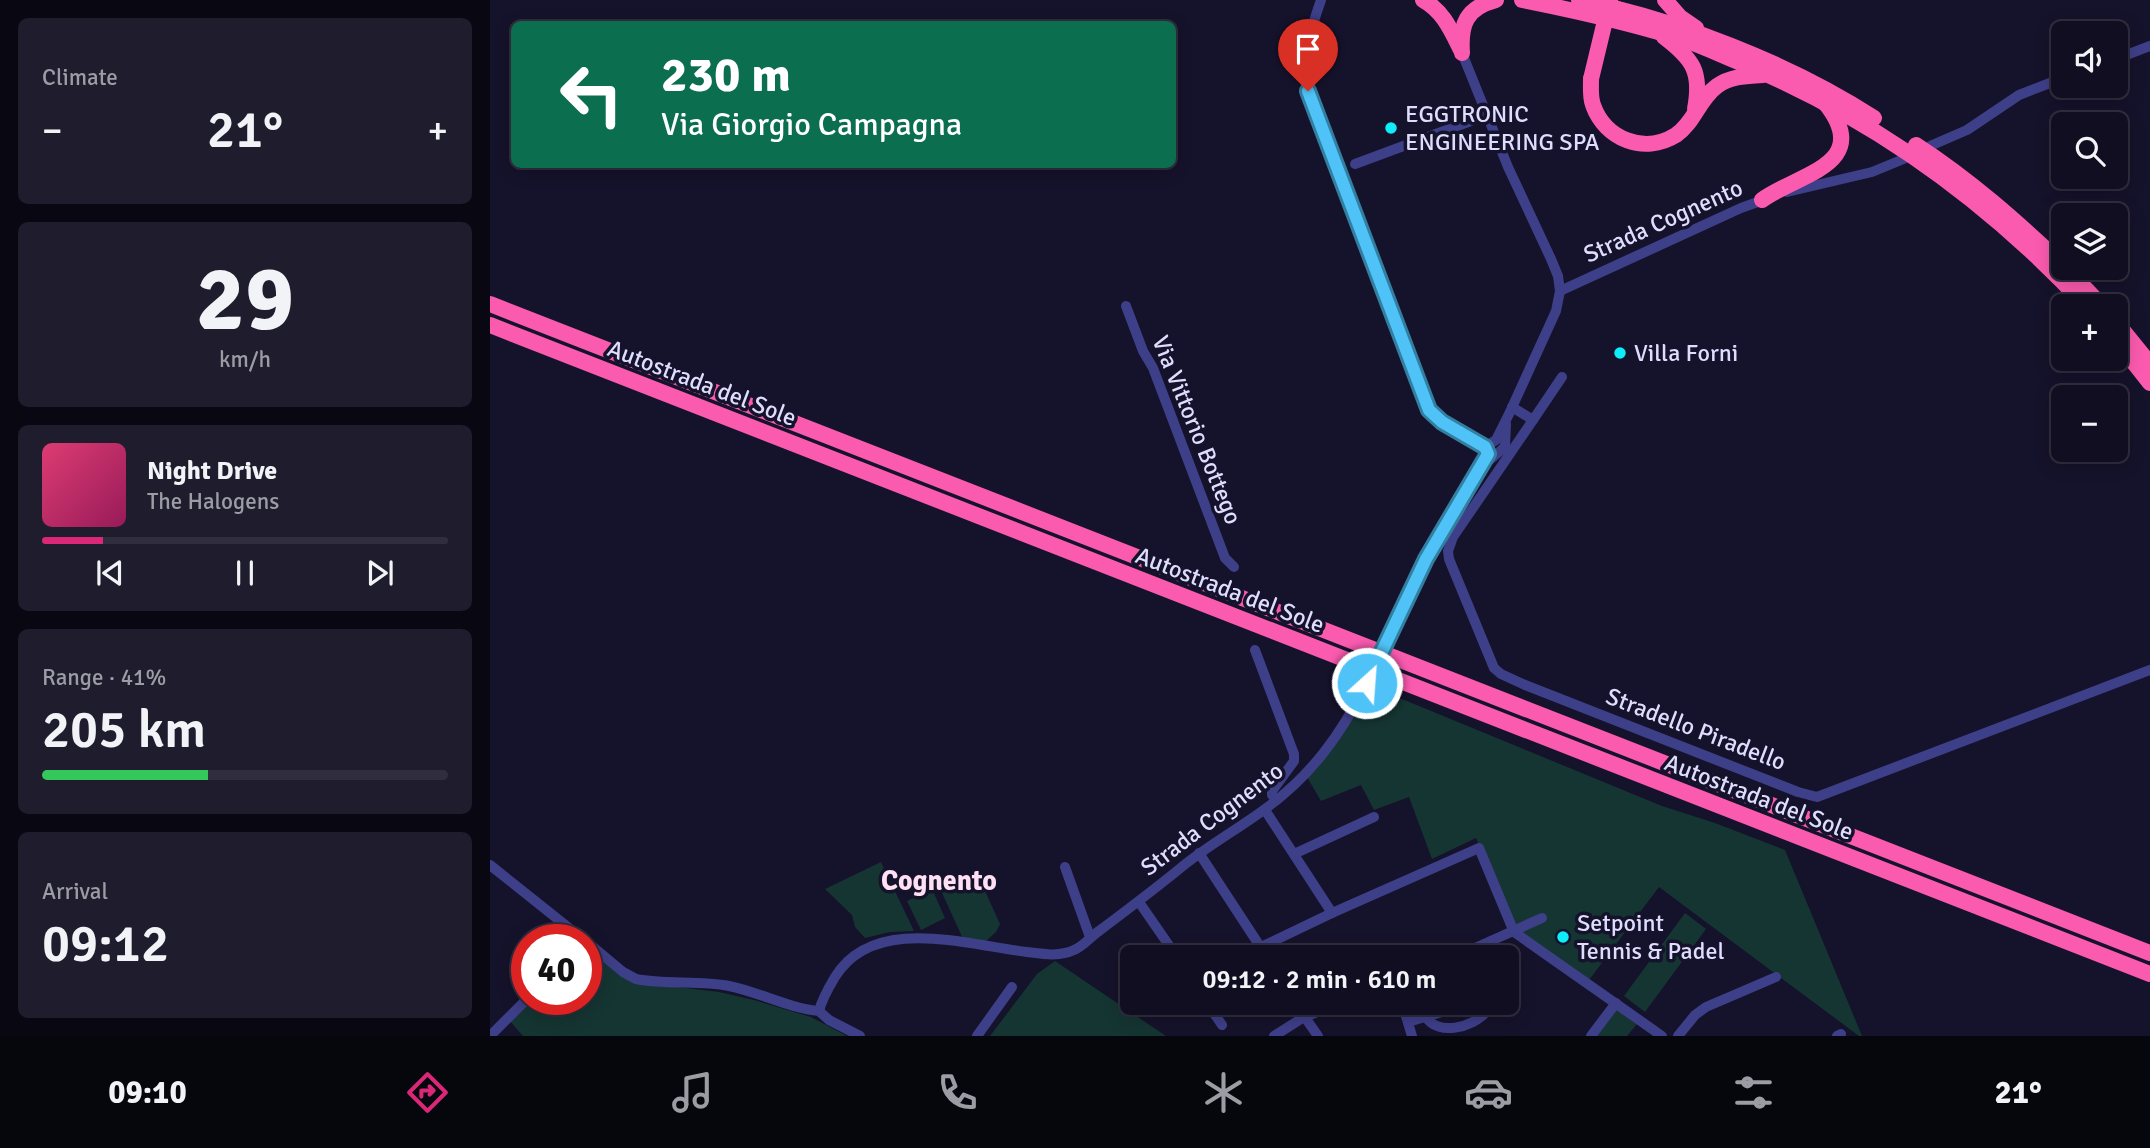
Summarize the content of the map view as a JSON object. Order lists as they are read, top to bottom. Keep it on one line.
{"streets":{"highway":["Autostrada del Sole"],"street":["Strada Cognento","Via Vittorio Bottego","Stradello Piradello"]},"districts":["Cognento"],"places":["EGGTRONIC ENGINEERING SPA","Villa Forni","Setpoint Tennis & Padel"],"page":{"tile":["Climate",["29","km/h"],["Range · 41%","205 km"],["Arrival","09:12"]],"map_buttons":["+","−"],"turn":["230 m","Via Giorgio Campagna"],"heat":["−","21°","+"],"song":["Night Drive","The Halogens"],"limit":"40","trip":"09:12 · 2 min · 610 m","tabs":["09:10","21°"]}}
